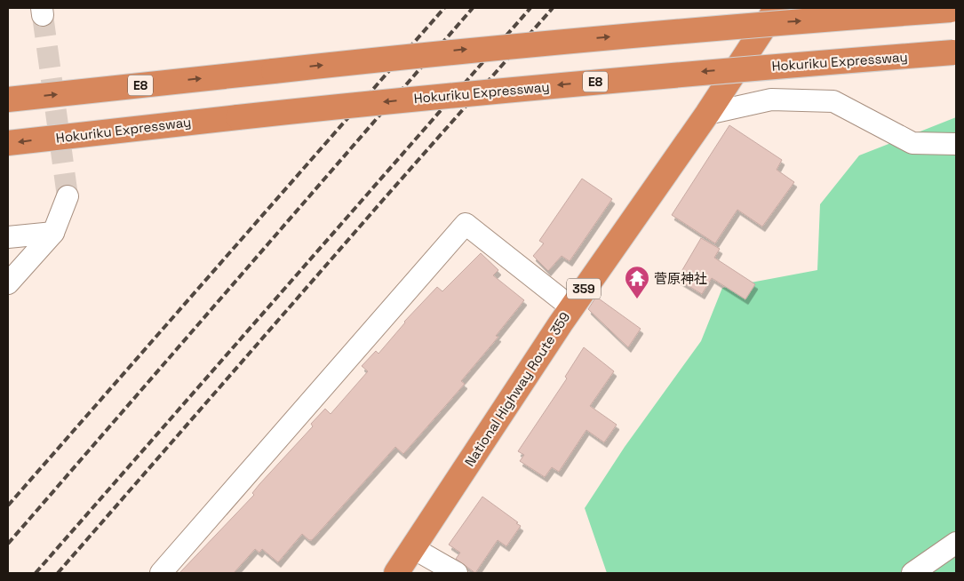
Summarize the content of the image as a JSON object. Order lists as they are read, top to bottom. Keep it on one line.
{"streets":{"highway":["Hokuriku Expressway","E8","359","National Highway Route 359"]},"places":{"temple":["菅原神社"]}}
